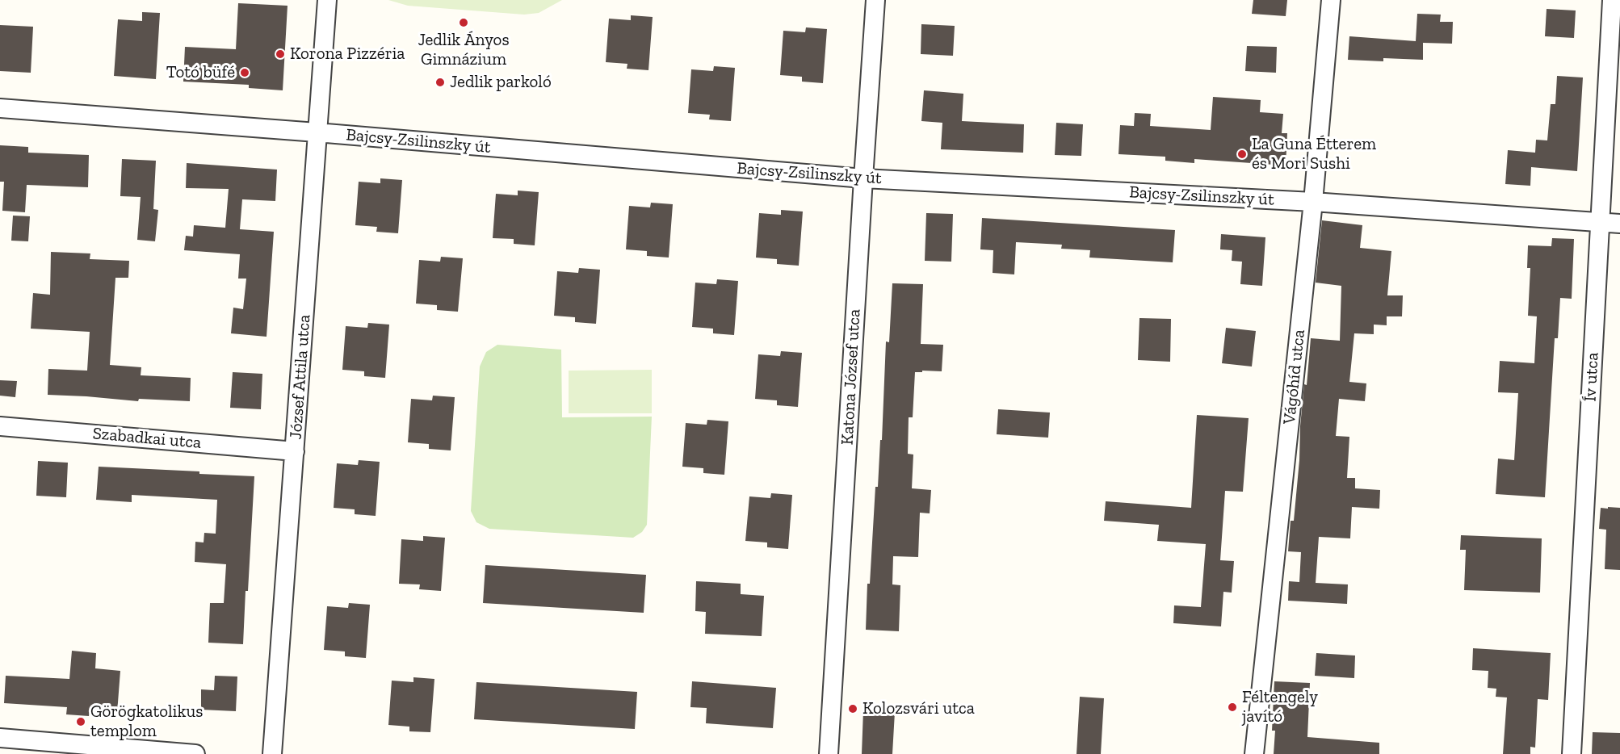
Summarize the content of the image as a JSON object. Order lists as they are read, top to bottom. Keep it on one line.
{"streets":{"street":["Bajcsy-Zsilinszky út","József Attila utca","Katona József utca","Vágóhíd utca","Ív utca","Szabadkai utca"]},"crossings":[["Bajcsy-Zsilinszky út","József Attila utca"],["Bajcsy-Zsilinszky út","Katona József utca"],["Bajcsy-Zsilinszky út","Vágóhíd utca"],["Bajcsy-Zsilinszky út","Ív utca"],["József Attila utca","Szabadkai utca"]],"places":["Jedlik Ányos Gimnázium","Korona Pizzéria","Totó büfé","Jedlik parkoló","La Guna Étterem és Mori Sushi","Féltengely javító","Kolozsvári utca","Görögkatolikus templom"]}
